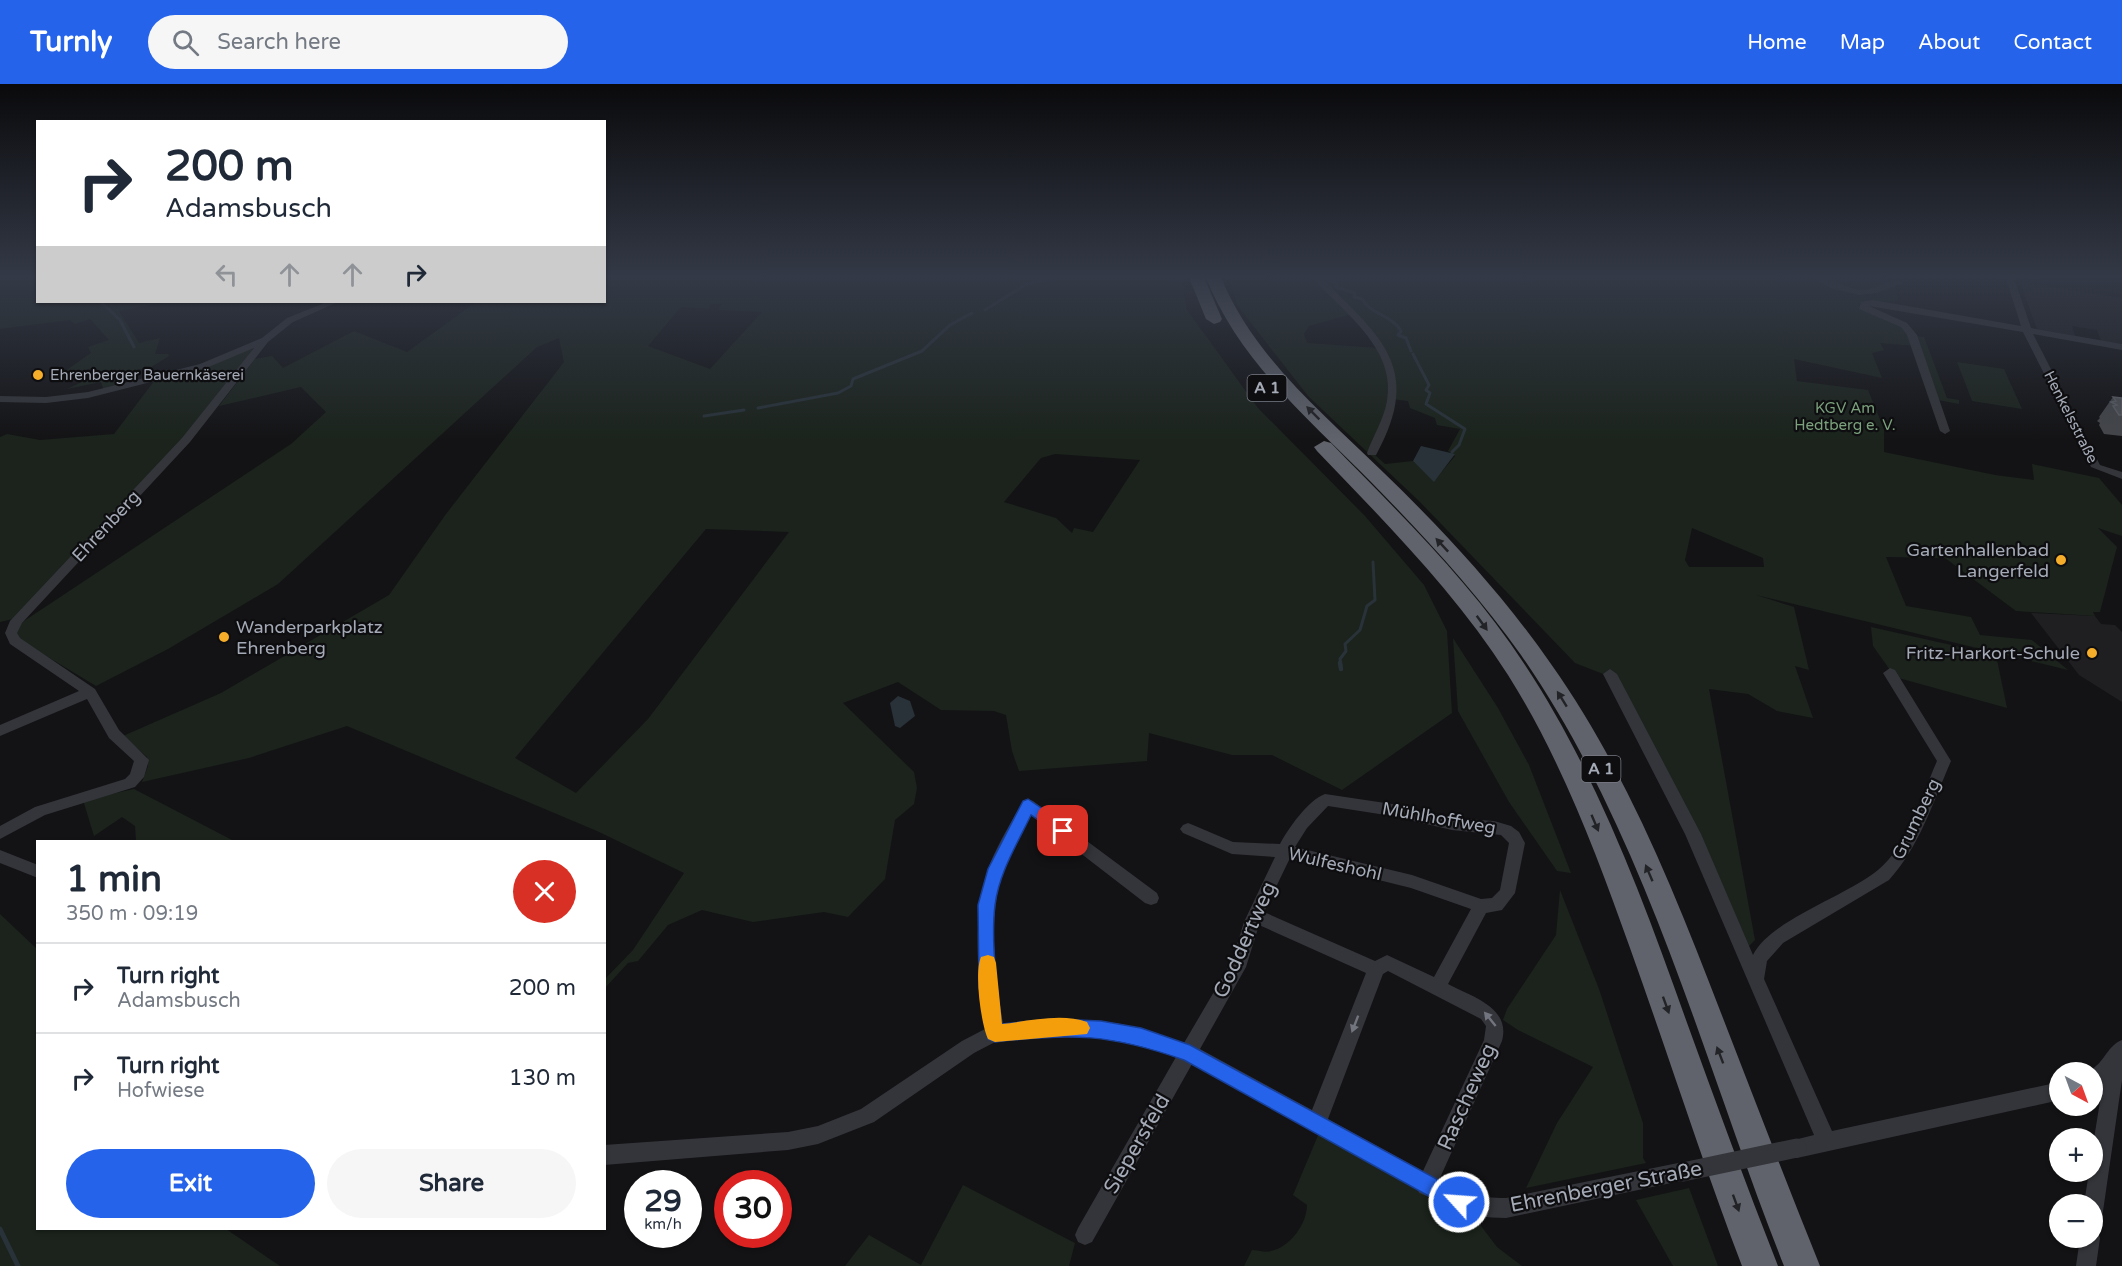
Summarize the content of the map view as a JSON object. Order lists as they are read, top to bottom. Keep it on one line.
{"streets":{"highway":["A 1"],"street":["Henkelsstraße","Ehrenberg","Mühlhoffweg","Grumberg","Wulfeshohl","Goddertweg","Rascheweg","Siepersfeld","Ehrenberger Straße"]},"crossings":[["Mühlhoffweg","Wulfeshohl"],["Mühlhoffweg","Goddertweg"],["Wulfeshohl","Goddertweg"],["Goddertweg","Rascheweg"],["Goddertweg","Siepersfeld"],["Goddertweg","Ehrenberger Straße"],["Rascheweg","Ehrenberger Straße"],["Siepersfeld","Ehrenberger Straße"]],"one_way":["Rascheweg"],"parks":["KGV Am Hedtberg e. V."],"places":["Ehrenberger Bauernkäserei","Gartenhallenbad Langerfeld","Wanderparkplatz Ehrenberg","Fritz-Harkort-Schule"],"north":"bottom right","page":{"header":"Turnly","search":"Search here","nav":["Home","Map","About","Contact"],"turn":["200 m","Adamsbusch"],"heading":["1 min","350 m · 09:19"],"list":[{"name":"Turn right","note":"Adamsbusch","value":"200 m"},{"name":"Turn right","note":"Hofwiese","value":"130 m"}],"map_buttons":["+","−"],"buttons":["Exit","Share"],"speed":"29 km/h","limit":"30"}}
